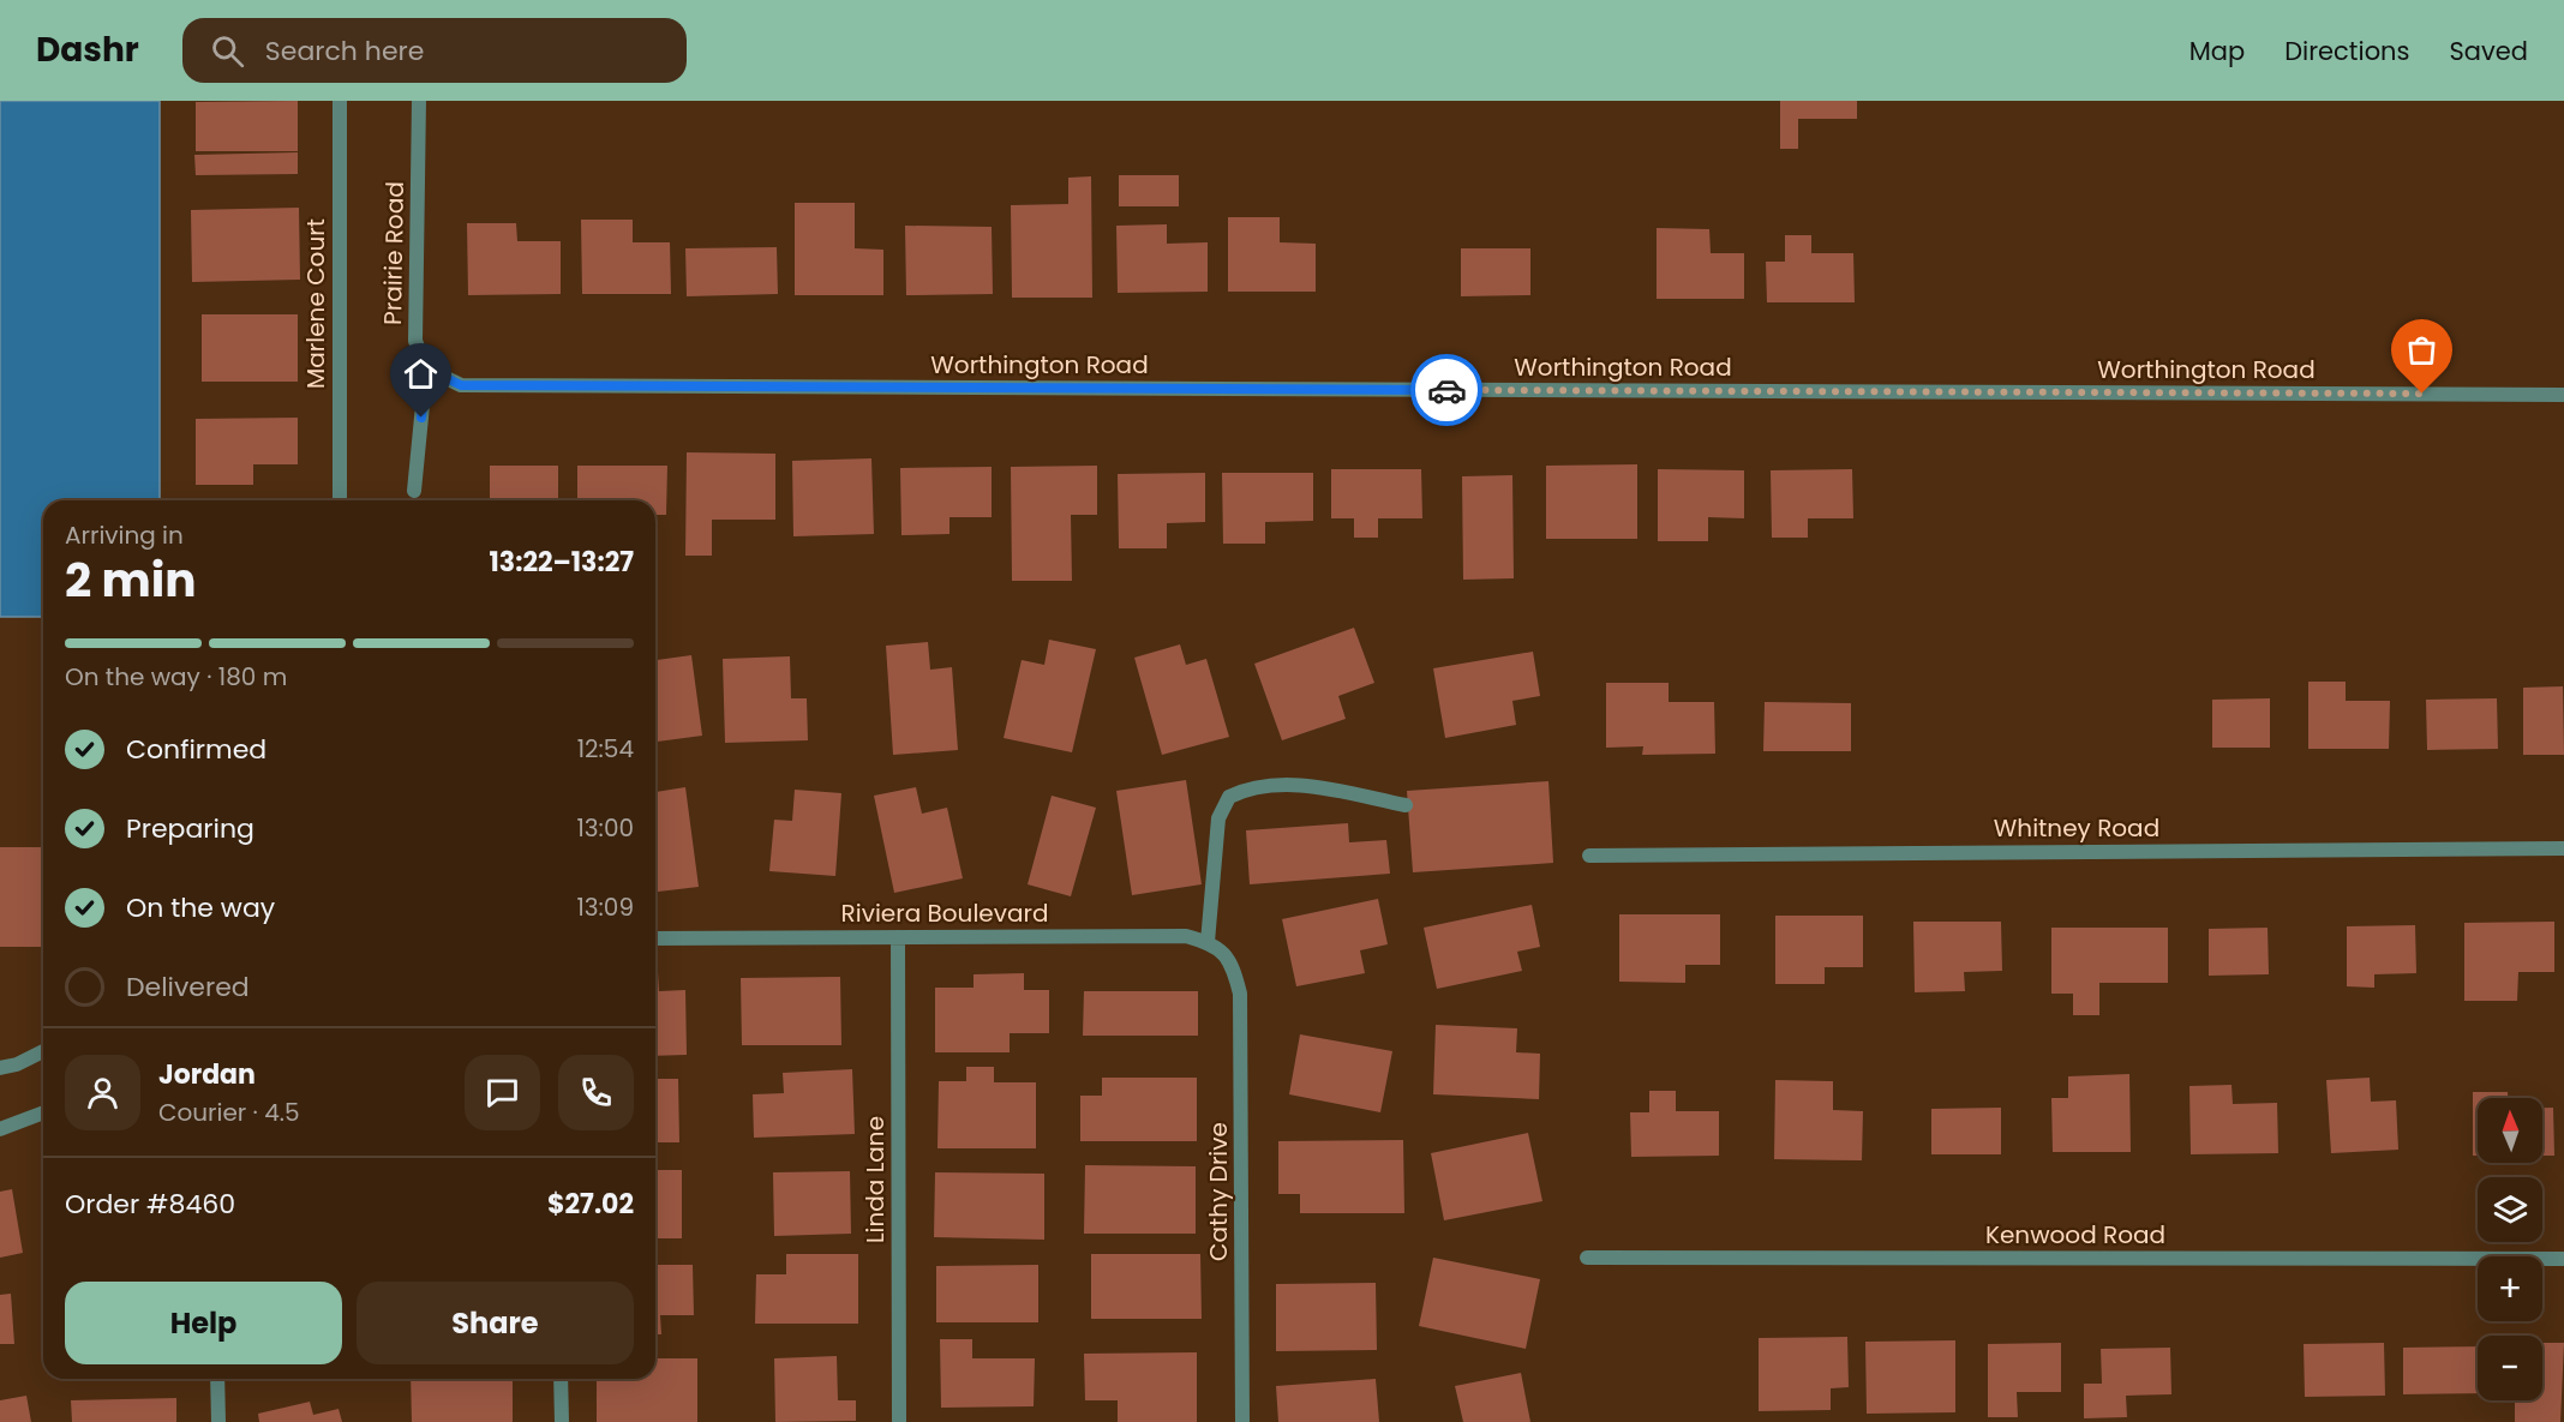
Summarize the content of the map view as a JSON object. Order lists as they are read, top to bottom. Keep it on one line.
{"streets":{"street":["Prairie Road","Marlene Court","Worthington Road","Whitney Road","Riviera Boulevard","Linda Lane","Cathy Drive","Kenwood Road"]},"crossings":[["Prairie Road","Worthington Road"],["Riviera Boulevard","Linda Lane"],["Riviera Boulevard","Cathy Drive"]],"north":"top","page":{"header":"Dashr","search":"Search here","nav":["Map","Directions","Saved"],"heading":["2 min","Arriving in","13:22–13:27"],"panel":["Jordan","Courier · 4.5","Order #8460","$27.02"],"bar":"On the way · 180 m","list":[["Confirmed","12:54"],["Preparing","13:00"],["On the way","13:09"],"Delivered"],"map_buttons":["+","−"],"buttons":["Help","Share"]}}
